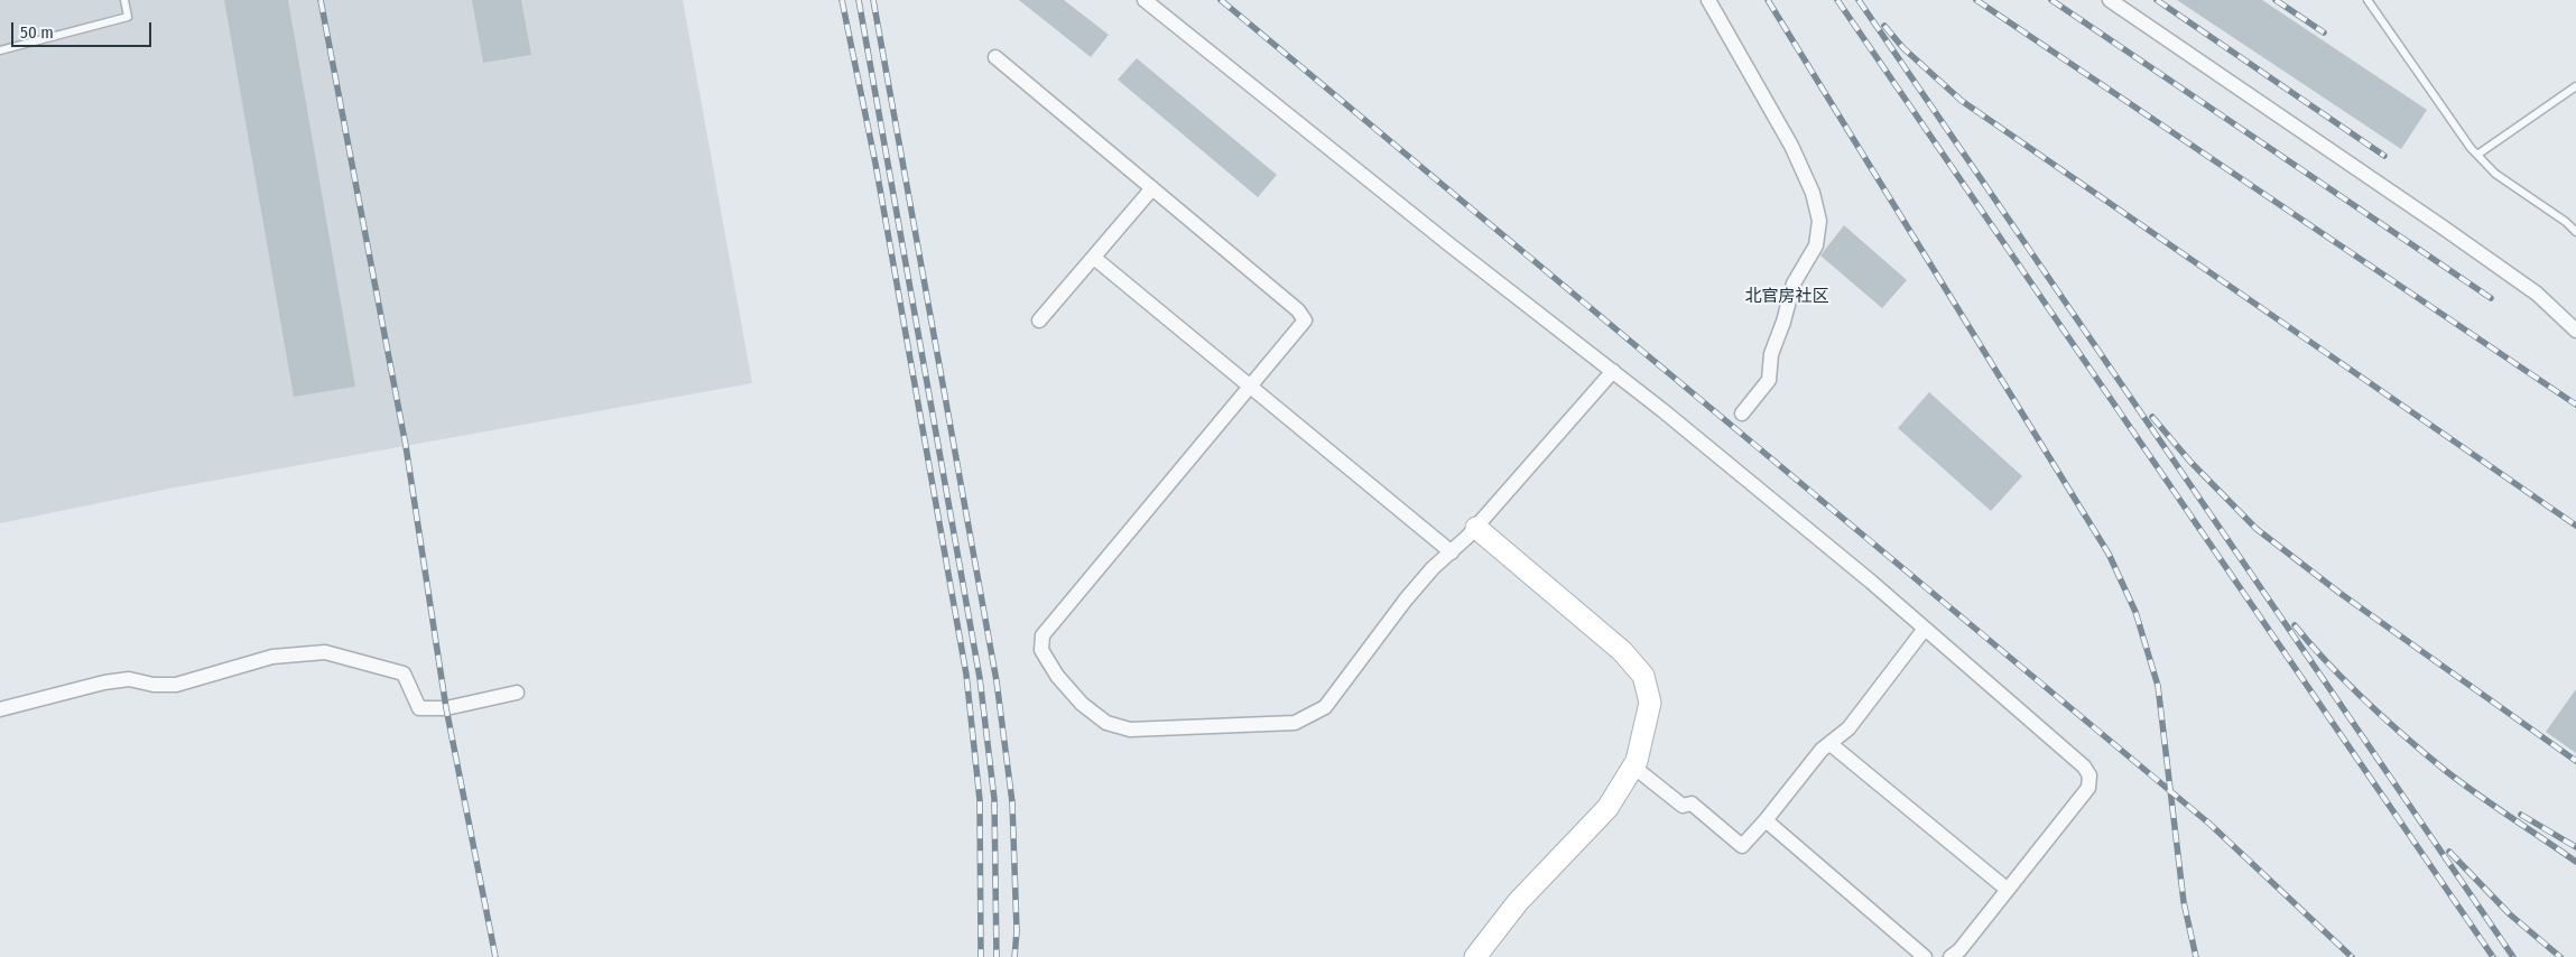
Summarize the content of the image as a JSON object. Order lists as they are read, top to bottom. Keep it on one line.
{"districts":["北官房社区"],"scale_bar":"50 m"}
